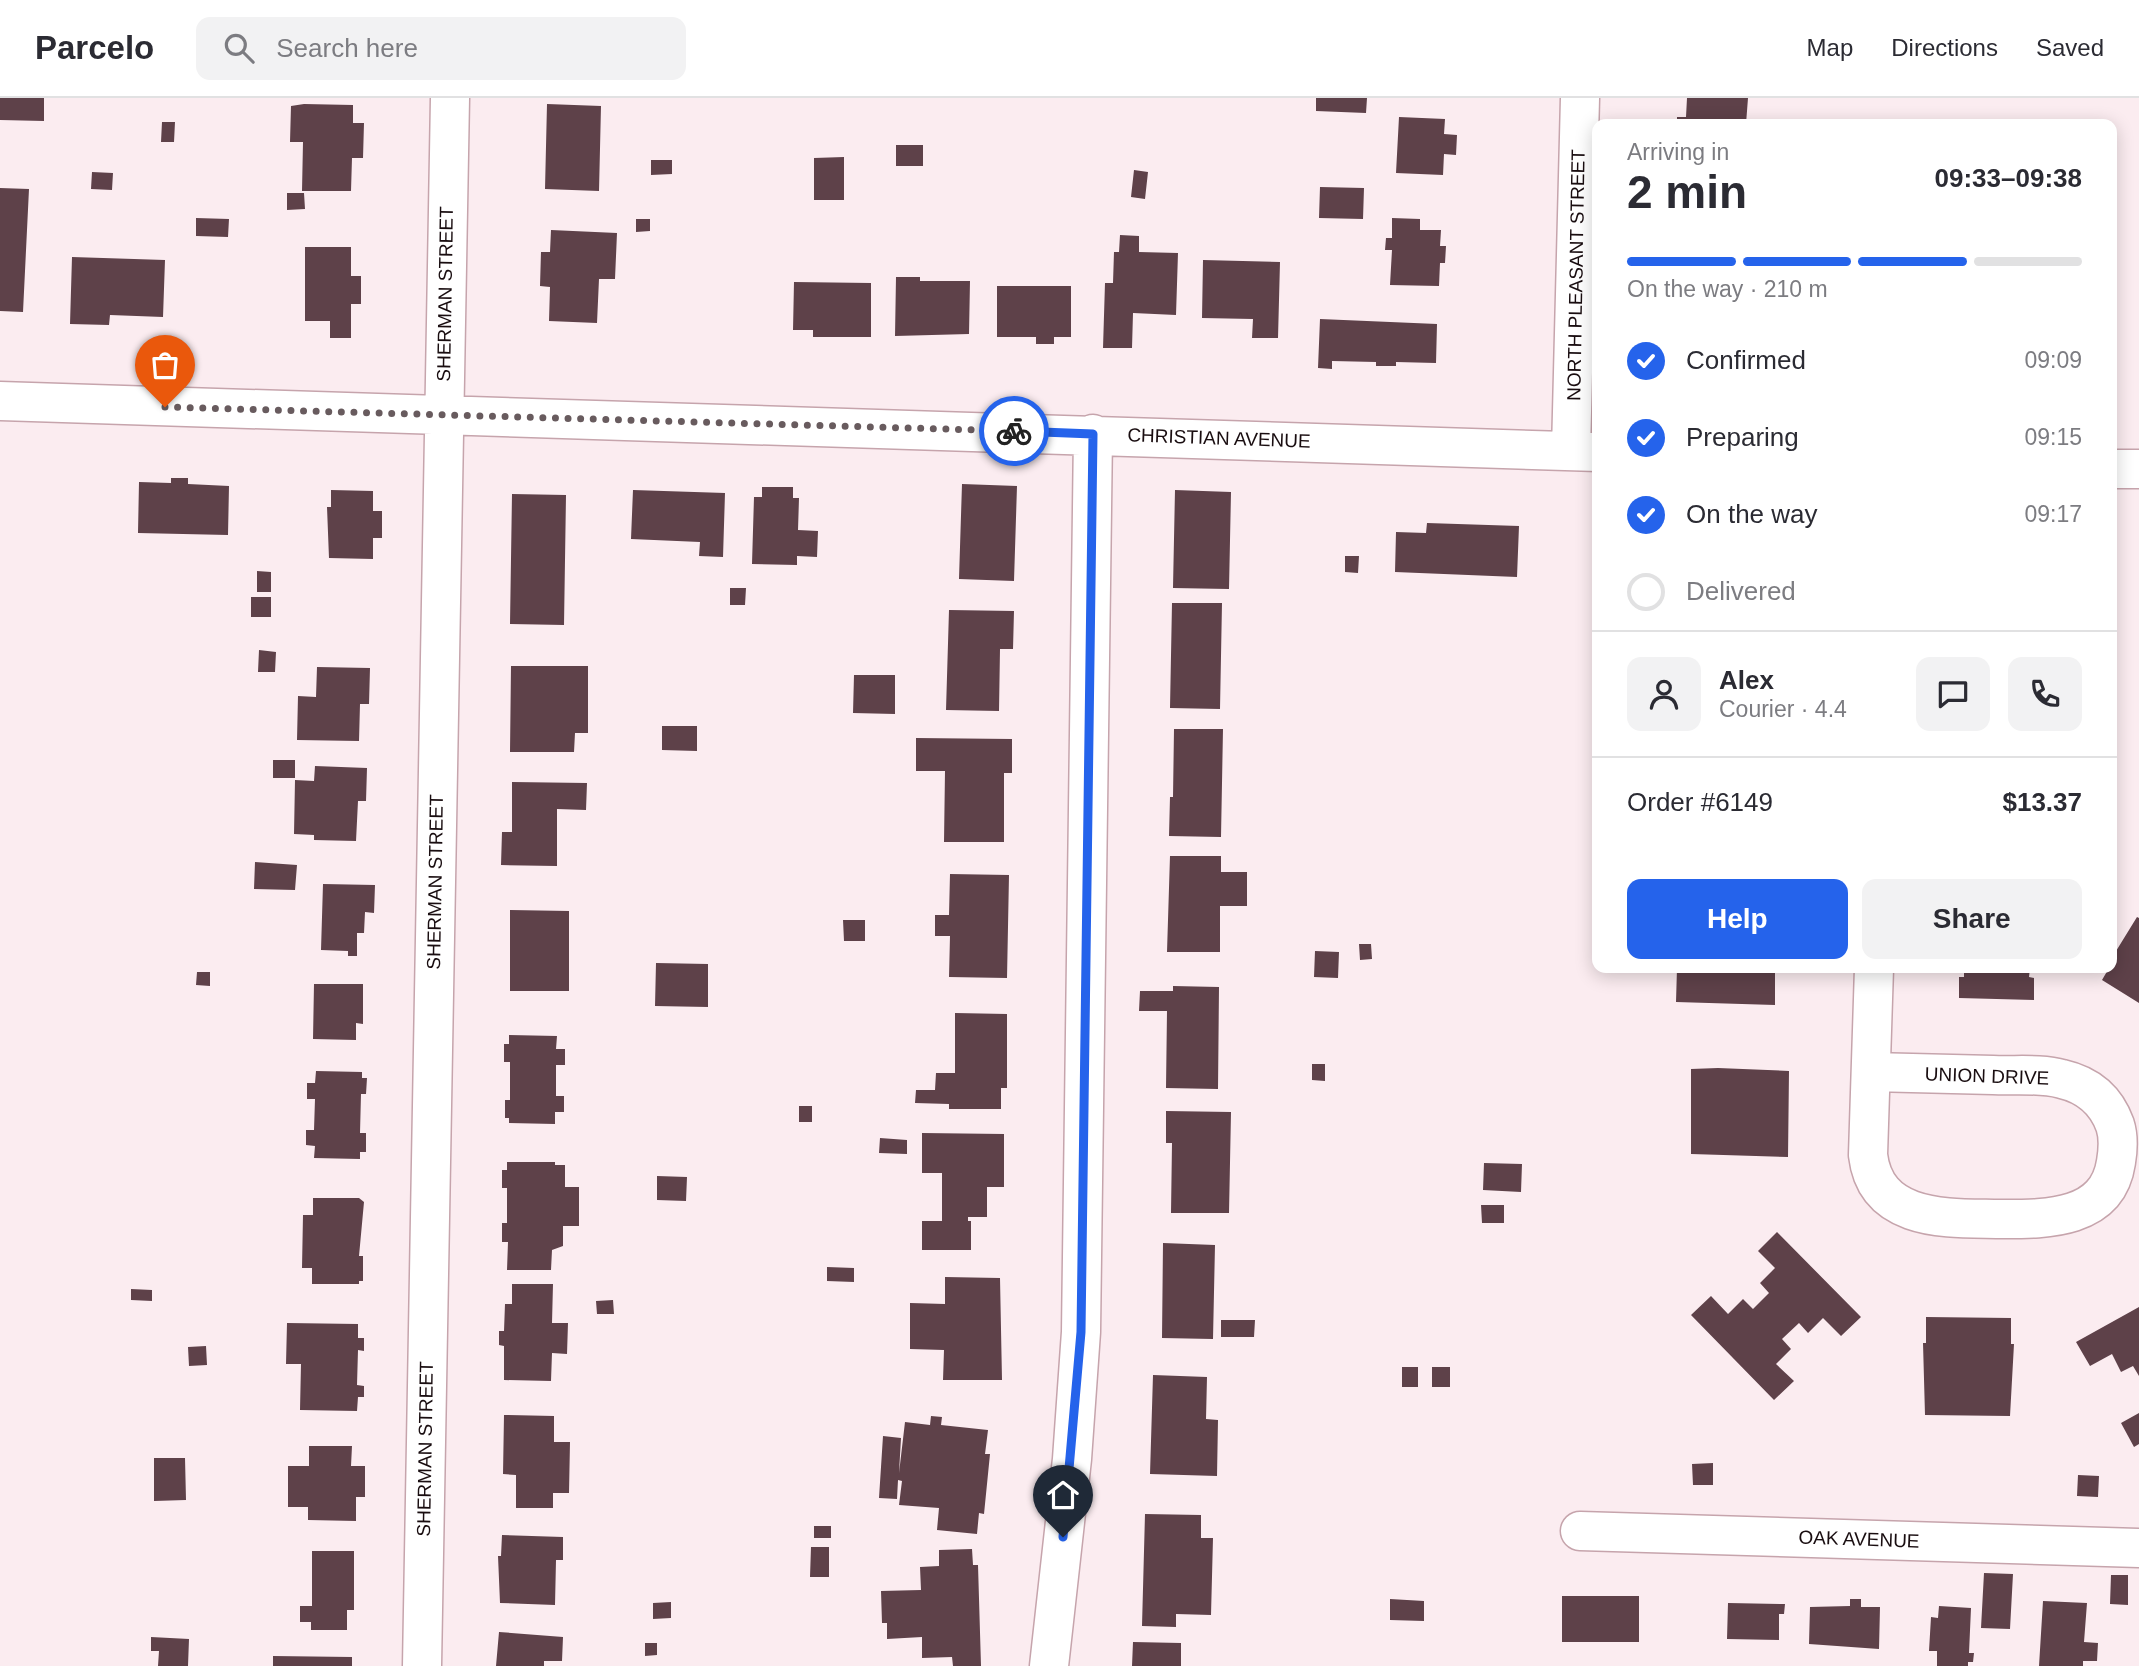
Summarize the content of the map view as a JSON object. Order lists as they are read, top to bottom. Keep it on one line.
{"streets":{"street":["NORTH PLEASANT STREET","SHERMAN STREET","CHRISTIAN AVENUE","UNION DRIVE","OAK AVENUE"]},"crossings":[["NORTH PLEASANT STREET","CHRISTIAN AVENUE"],["SHERMAN STREET","CHRISTIAN AVENUE"]],"page":{"header":"Parcelo","search":"Search here","nav":["Map","Directions","Saved"],"heading":["2 min","Arriving in","09:33–09:38"],"panel":["Alex","Courier · 4.4","Order #6149","$13.37"],"bar":"On the way · 210 m","list":[["Confirmed","09:09"],["Preparing","09:15"],["On the way","09:17"],"Delivered"],"buttons":["Help","Share"]}}
